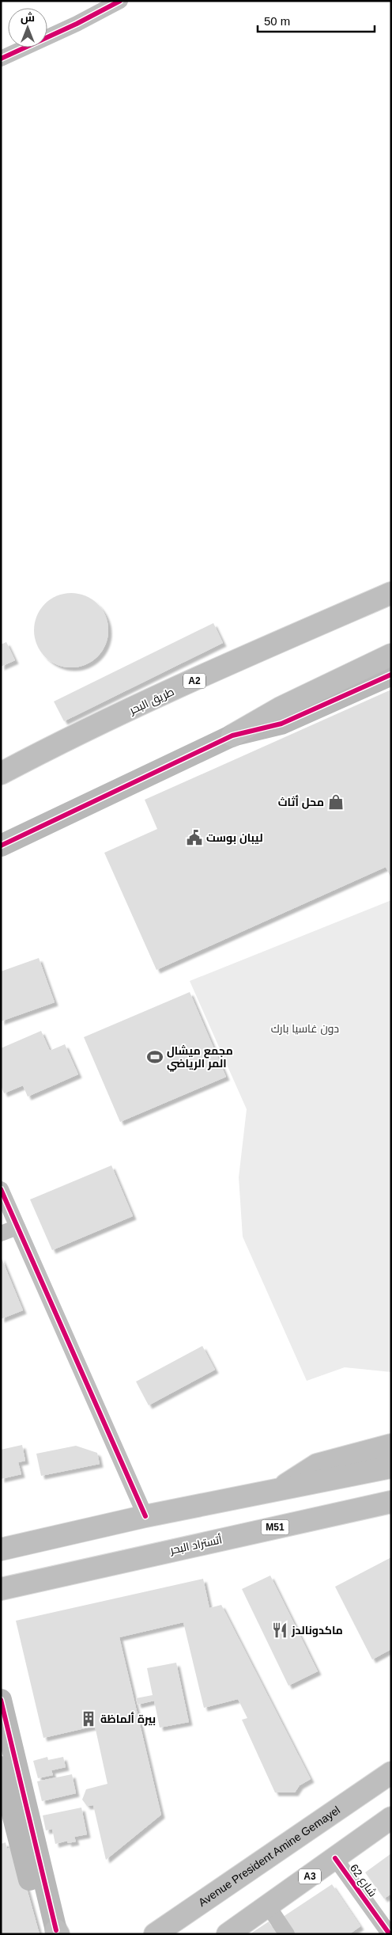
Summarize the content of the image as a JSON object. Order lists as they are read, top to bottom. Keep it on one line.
{"streets":{"highway":["A2","طريق البحر","M51","أتستراد البحر","Avenue President Amine Gemayel","A3"],"street":["شارع 62"]},"crossings":[["A3","شارع 62"]],"parks":["دون غاسيا بارك"],"places":{"shop":["محل أثاث"],"public building":["ليبان بوست"],"sports":["مجمع ميشال المر الرياضي"],"restaurant":["ماكدونالدز"],"building":["بيرة ألماظة"]},"scale_bar":"50 m","north":"top"}
